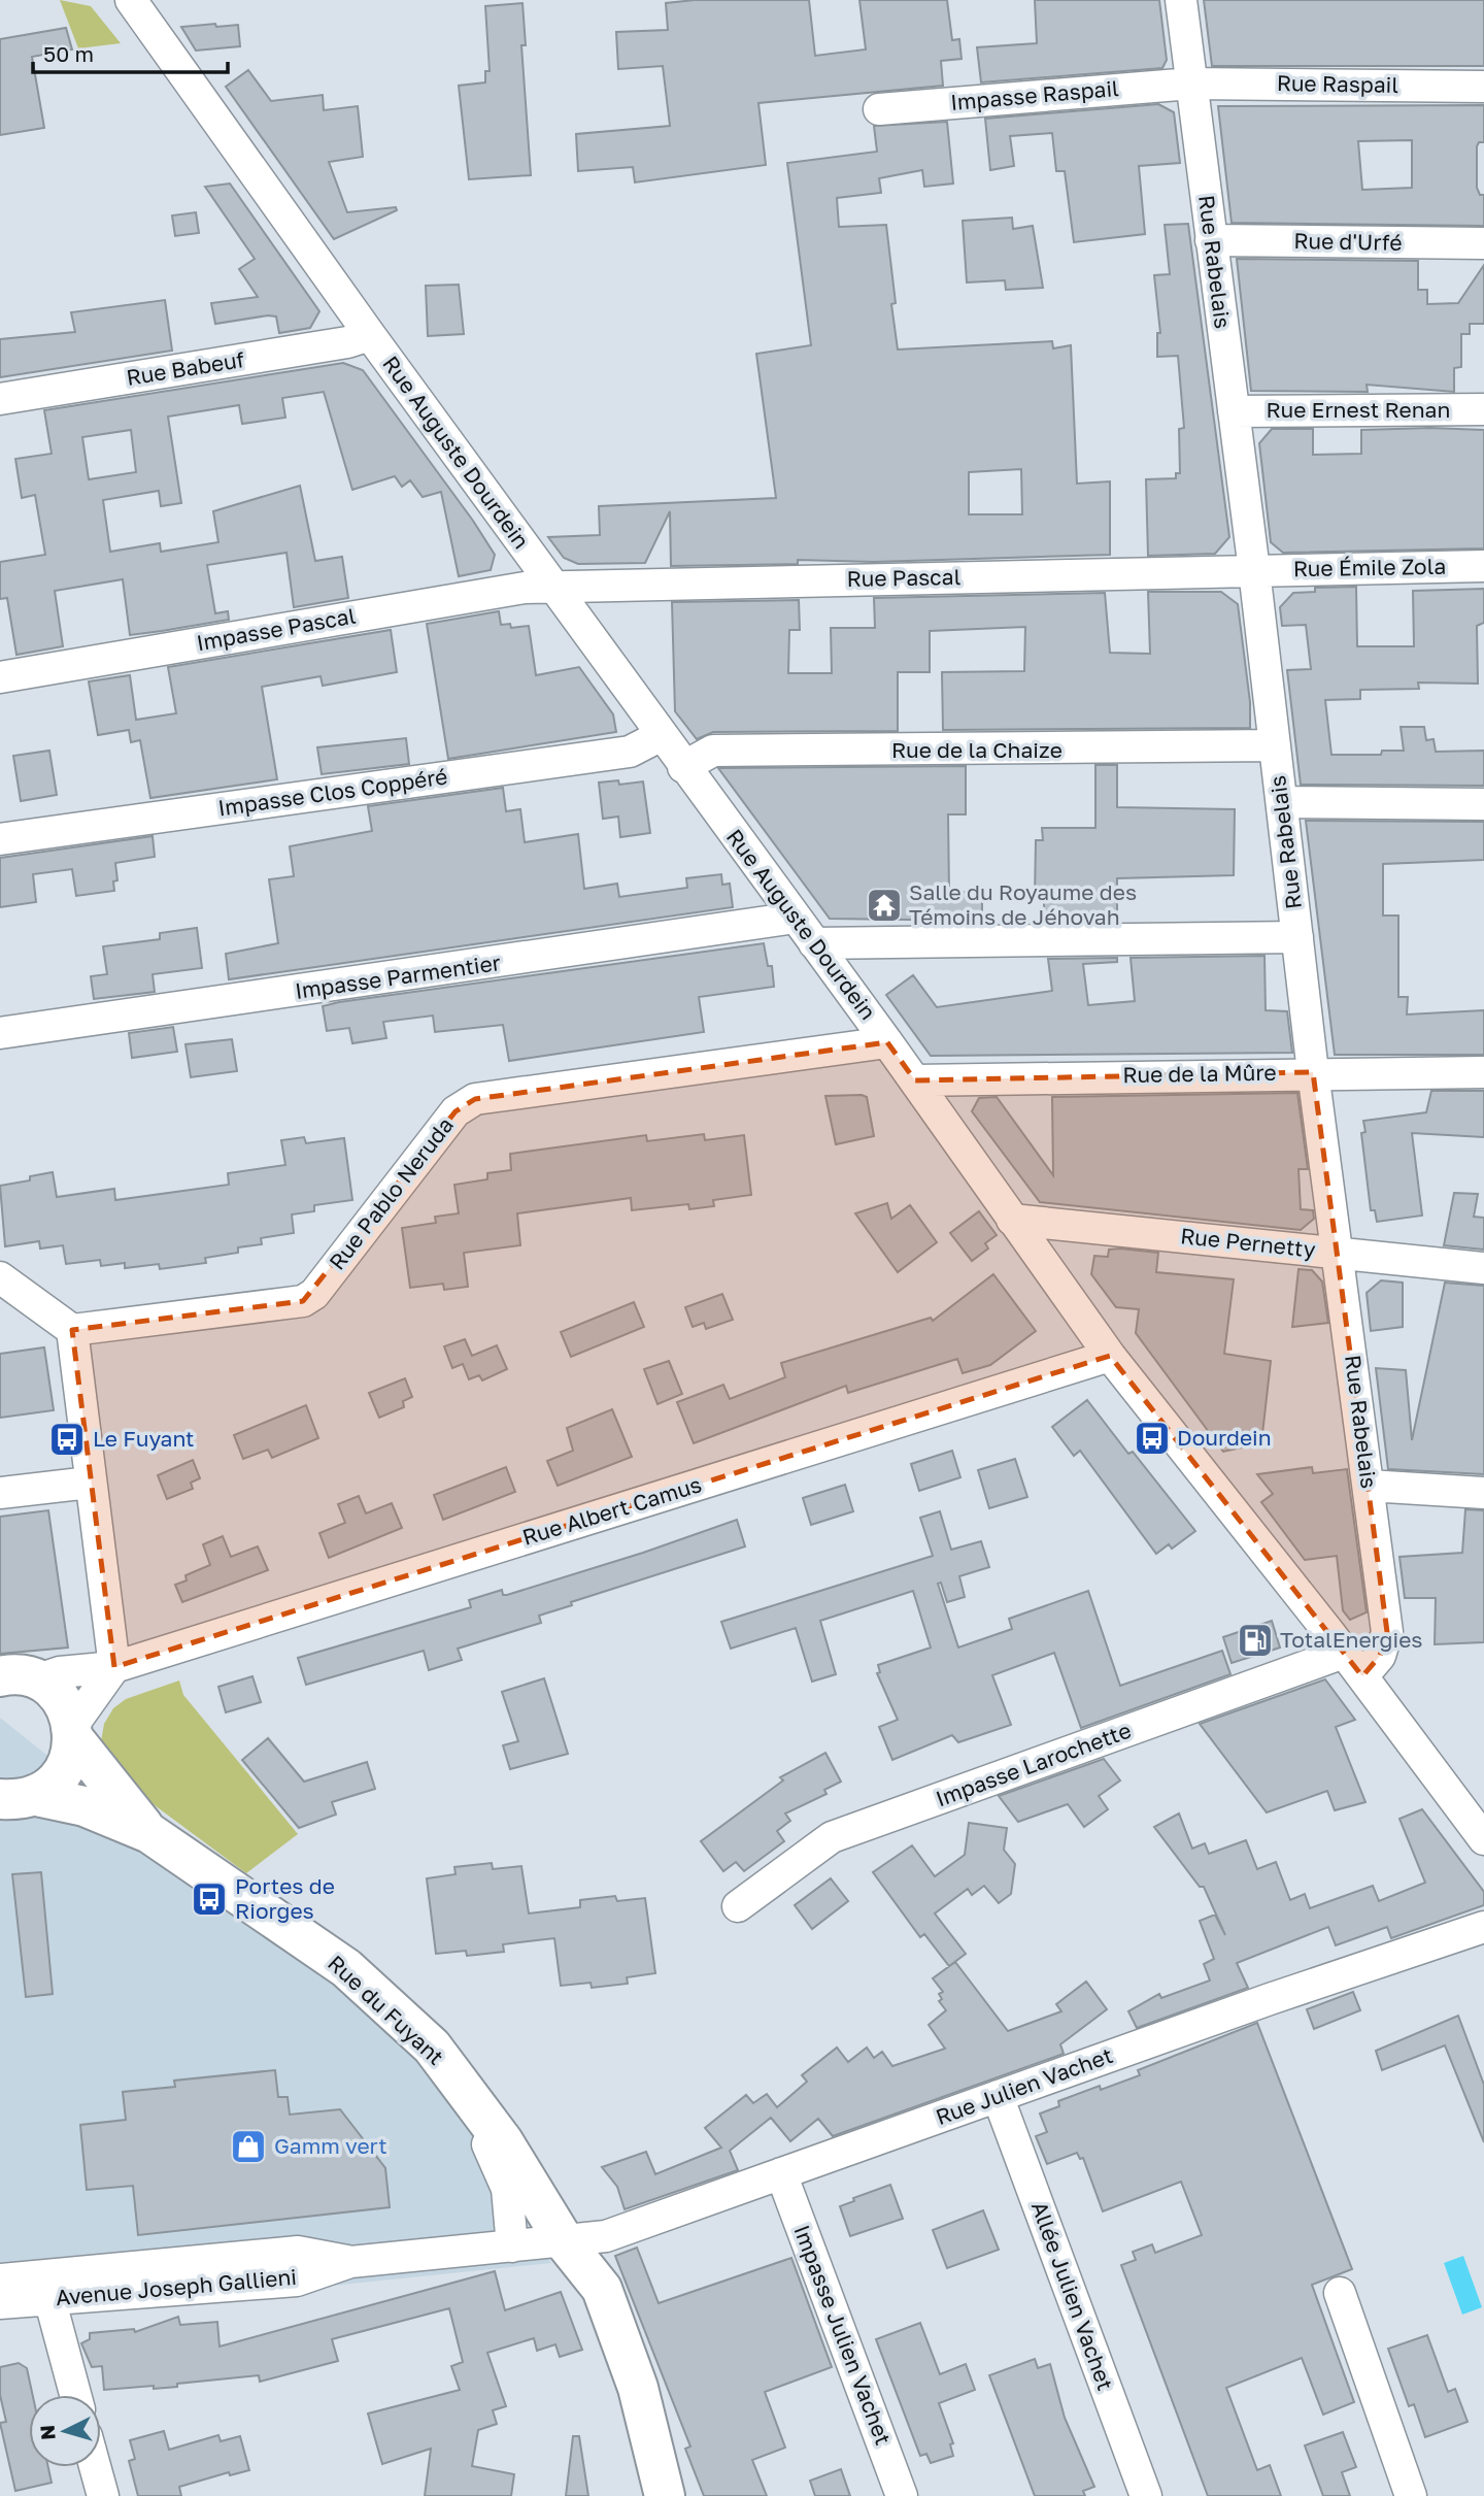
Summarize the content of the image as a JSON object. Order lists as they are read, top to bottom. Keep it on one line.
{"streets":{"street":["Rue Raspail","Impasse Raspail","Rue d'Urfé","Rue Rabelais","Rue Babeuf","Rue Ernest Renan","Rue Auguste Dourdein","Rue Émile Zola","Rue Pascal","Impasse Pascal","Rue de la Chaize","Impasse Clos Coppéré","Impasse Parmentier","Rue de la Mûre","Rue Pablo Neruda","Rue Pernetty","Rue Albert Camus","Impasse Larochette","Rue du Fuyant","Rue Julien Vachet","Avenue Joseph Gallieni","Allée Julien Vachet","Impasse Julien Vachet"]},"crossings":[["Rue Raspail","Impasse Raspail"],["Rue Raspail","Rue Rabelais"],["Impasse Raspail","Rue Rabelais"],["Rue d'Urfé","Rue Rabelais"],["Rue Rabelais","Rue Ernest Renan"],["Rue Rabelais","Rue Auguste Dourdein"],["Rue Rabelais","Rue Émile Zola"],["Rue Rabelais","Rue Pascal"],["Rue Rabelais","Rue de la Chaize"],["Rue Rabelais","Rue de la Mûre"],["Rue Rabelais","Rue Pernetty"],["Rue Rabelais","Impasse Larochette"],["Rue Babeuf","Rue Auguste Dourdein"],["Rue Auguste Dourdein","Rue Pascal"],["Rue Auguste Dourdein","Impasse Pascal"],["Rue Auguste Dourdein","Rue de la Chaize"],["Rue Auguste Dourdein","Impasse Clos Coppéré"],["Rue Auguste Dourdein","Impasse Parmentier"],["Rue Auguste Dourdein","Rue de la Mûre"],["Rue Auguste Dourdein","Rue Pablo Neruda"],["Rue Auguste Dourdein","Rue Pernetty"],["Rue Auguste Dourdein","Rue Albert Camus"],["Rue Auguste Dourdein","Impasse Larochette"],["Rue Émile Zola","Rue Pascal"],["Rue Pascal","Impasse Pascal"],["Rue Albert Camus","Rue du Fuyant"],["Rue du Fuyant","Rue Julien Vachet"],["Rue du Fuyant","Avenue Joseph Gallieni"],["Rue Julien Vachet","Avenue Joseph Gallieni"],["Rue Julien Vachet","Allée Julien Vachet"],["Rue Julien Vachet","Impasse Julien Vachet"]],"places":{"temple":["Salle du Royaume des Témoins de Jéhovah"],"bus stop":["Dourdein","Le Fuyant","Portes de Riorges"],"fuel station":["TotalEnergies"],"shop":["Gamm vert"]},"scale_bar":"50 m","north":"left"}
